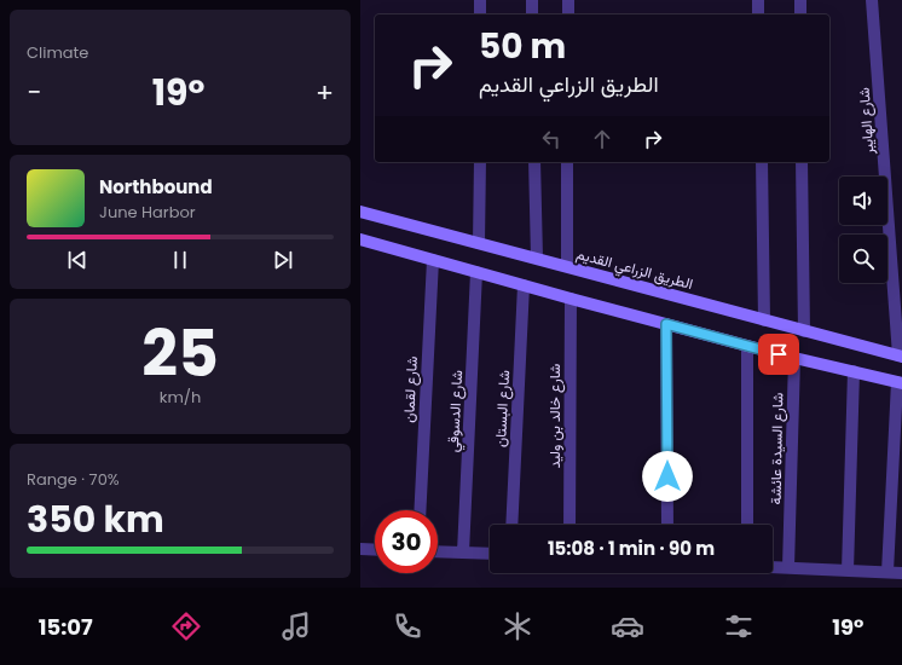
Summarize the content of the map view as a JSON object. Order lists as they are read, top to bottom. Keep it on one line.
{"streets":{"main road":["الطريق الزراعي القديم"],"street":["شارع الهايبر","شارع لقمان","شارع البستان","شارع الدسوقي","شارع خالد بن وليد","شارع السيدة عائشة"]},"crossings":[["شارع الهايبر","الطريق الزراعي القديم"]],"page":{"tile":["Climate",["25","km/h"],["Range · 70%","350 km"]],"turn":["50 m","الطريق الزراعي القديم"],"heat":["−","19°","+"],"song":["Northbound","June Harbor"],"limit":"30","trip":"15:08 · 1 min · 90 m","tabs":["15:07","19°"]}}
